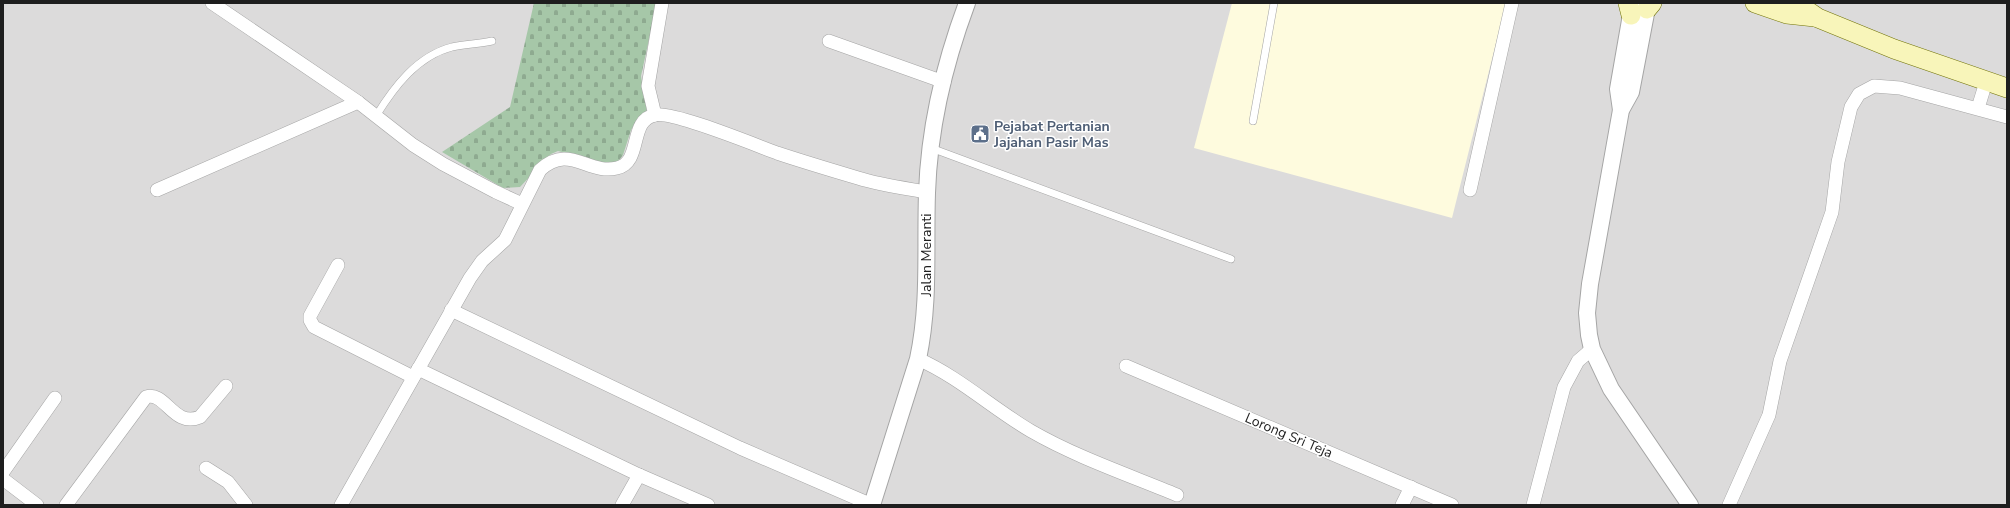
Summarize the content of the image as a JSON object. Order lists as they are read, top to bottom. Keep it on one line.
{"streets":{"street":["Jalan Meranti","Lorong Sri Teja"]},"places":{"public building":["Pejabat Pertanian Jajahan Pasir Mas"]}}
